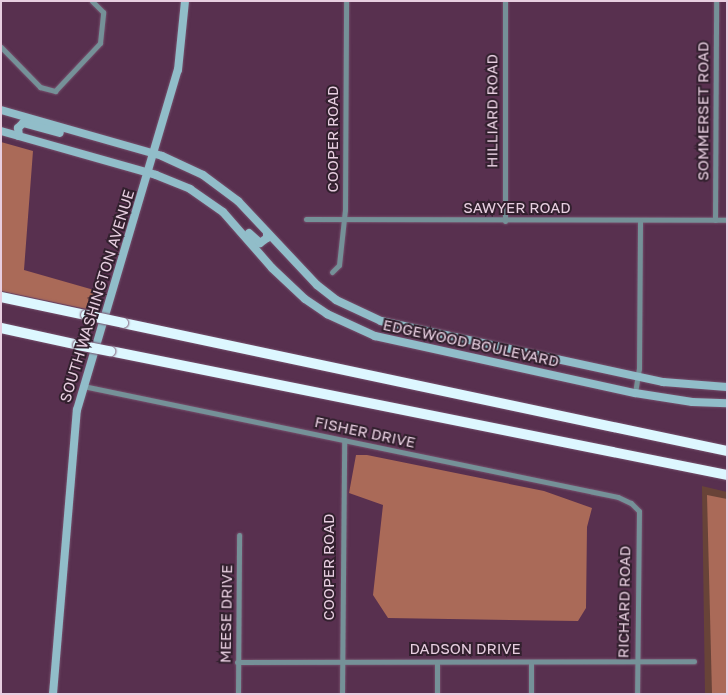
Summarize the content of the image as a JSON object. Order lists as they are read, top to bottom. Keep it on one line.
{"streets":{"street":["HILLIARD ROAD","SOMMERSET ROAD","COOPER ROAD","SAWYER ROAD","SOUTH WASHINGTON AVENUE","EDGEWOOD BOULEVARD","FISHER DRIVE","RICHARD ROAD","MEESE DRIVE","DADSON DRIVE"]},"crossings":[["HILLIARD ROAD","SAWYER ROAD"],["SOMMERSET ROAD","SAWYER ROAD"],["COOPER ROAD","SAWYER ROAD"],["COOPER ROAD","FISHER DRIVE"],["COOPER ROAD","DADSON DRIVE"],["SOUTH WASHINGTON AVENUE","EDGEWOOD BOULEVARD"],["SOUTH WASHINGTON AVENUE","FISHER DRIVE"],["FISHER DRIVE","RICHARD ROAD"],["RICHARD ROAD","DADSON DRIVE"],["MEESE DRIVE","DADSON DRIVE"]]}
